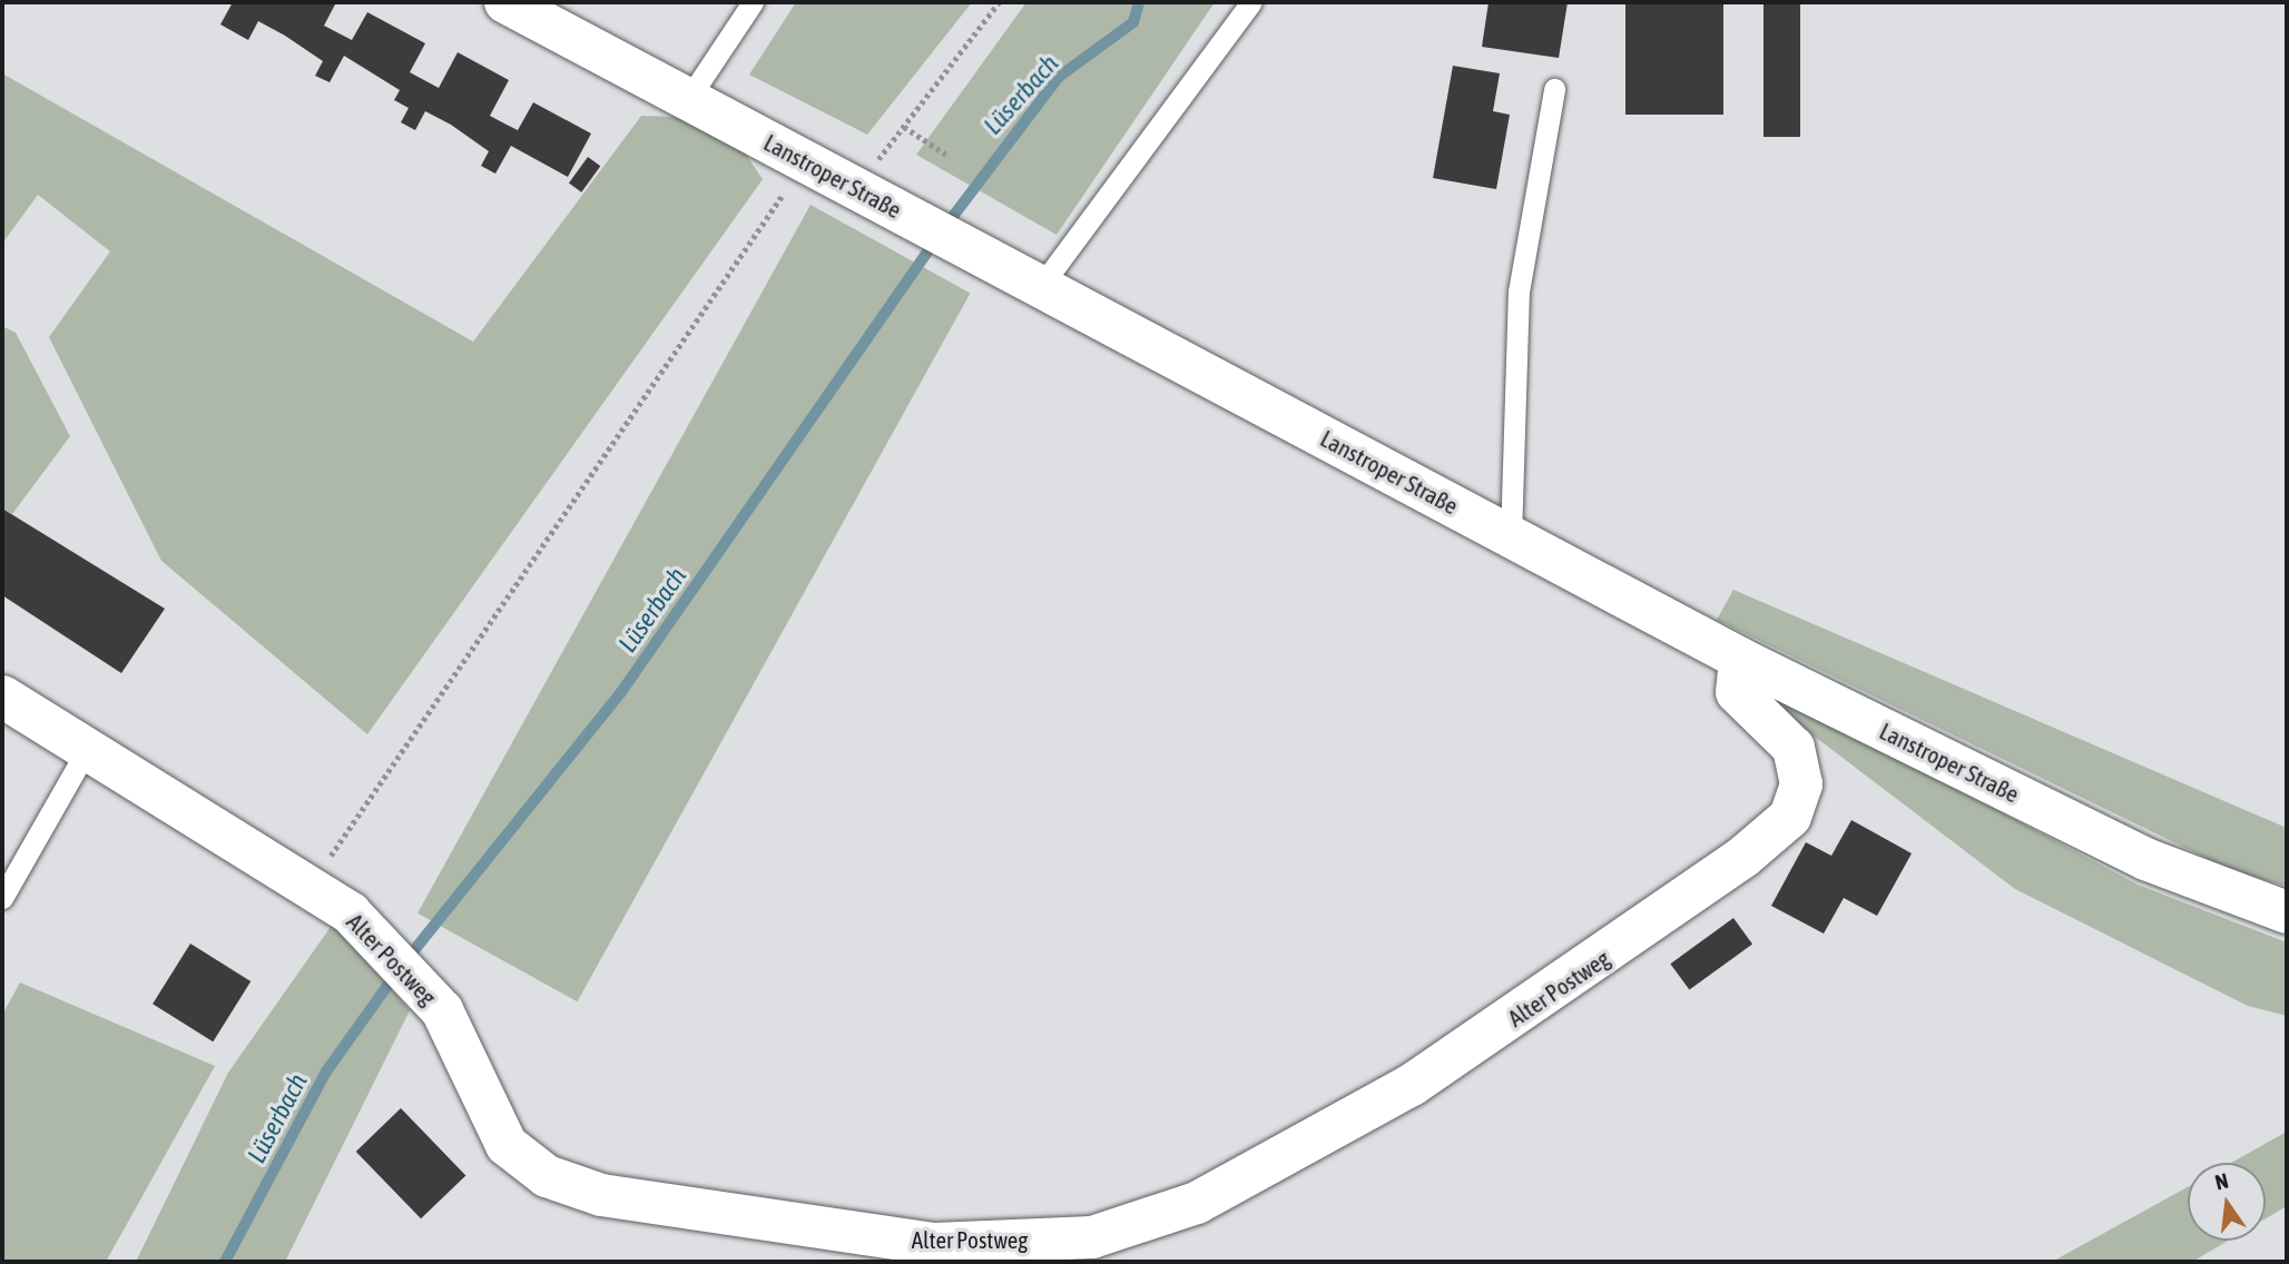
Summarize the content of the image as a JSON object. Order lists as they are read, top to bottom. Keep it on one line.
{"streets":{"street":["Lanstroper Straße","Alter Postweg"]},"crossings":[["Lanstroper Straße","Alter Postweg"]],"water":["Lüserbach"],"north":"top"}
